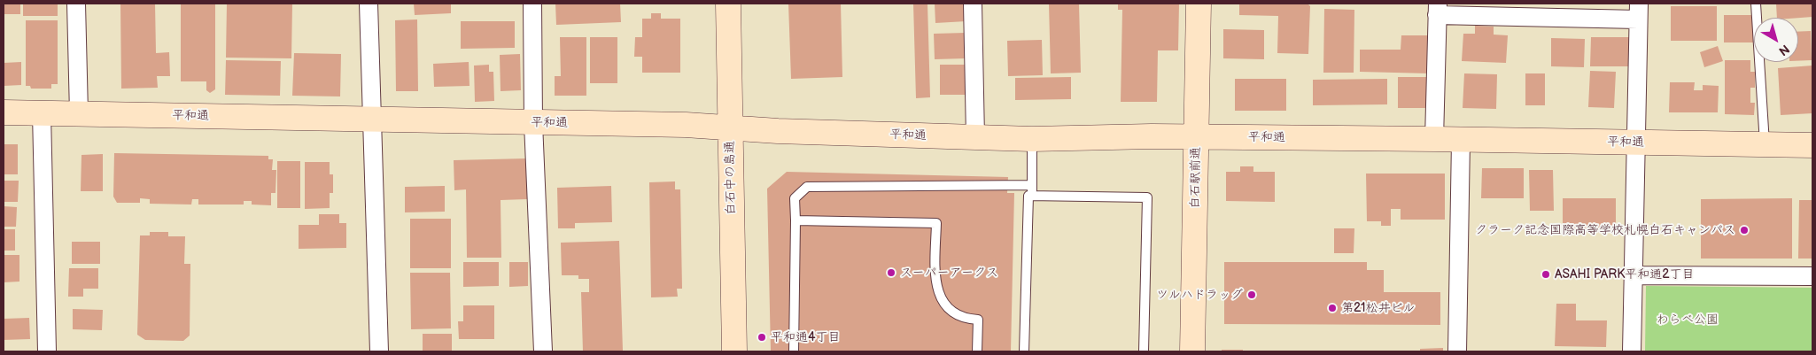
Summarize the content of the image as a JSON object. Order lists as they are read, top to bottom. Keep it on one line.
{"streets":{"street":["平和通","白石中の島通","白石駅前通"]},"crossings":[["平和通","白石中の島通"],["平和通","白石駅前通"]],"parks":["わらべ公園"],"places":["クラーク記念国際高等学校札幌白石キャンパス","スーパーアークス","ASAHI PARK平和通2丁目","ツルハドラッグ","第21松井ビル","平和通4丁目"],"north":"bottom right"}
